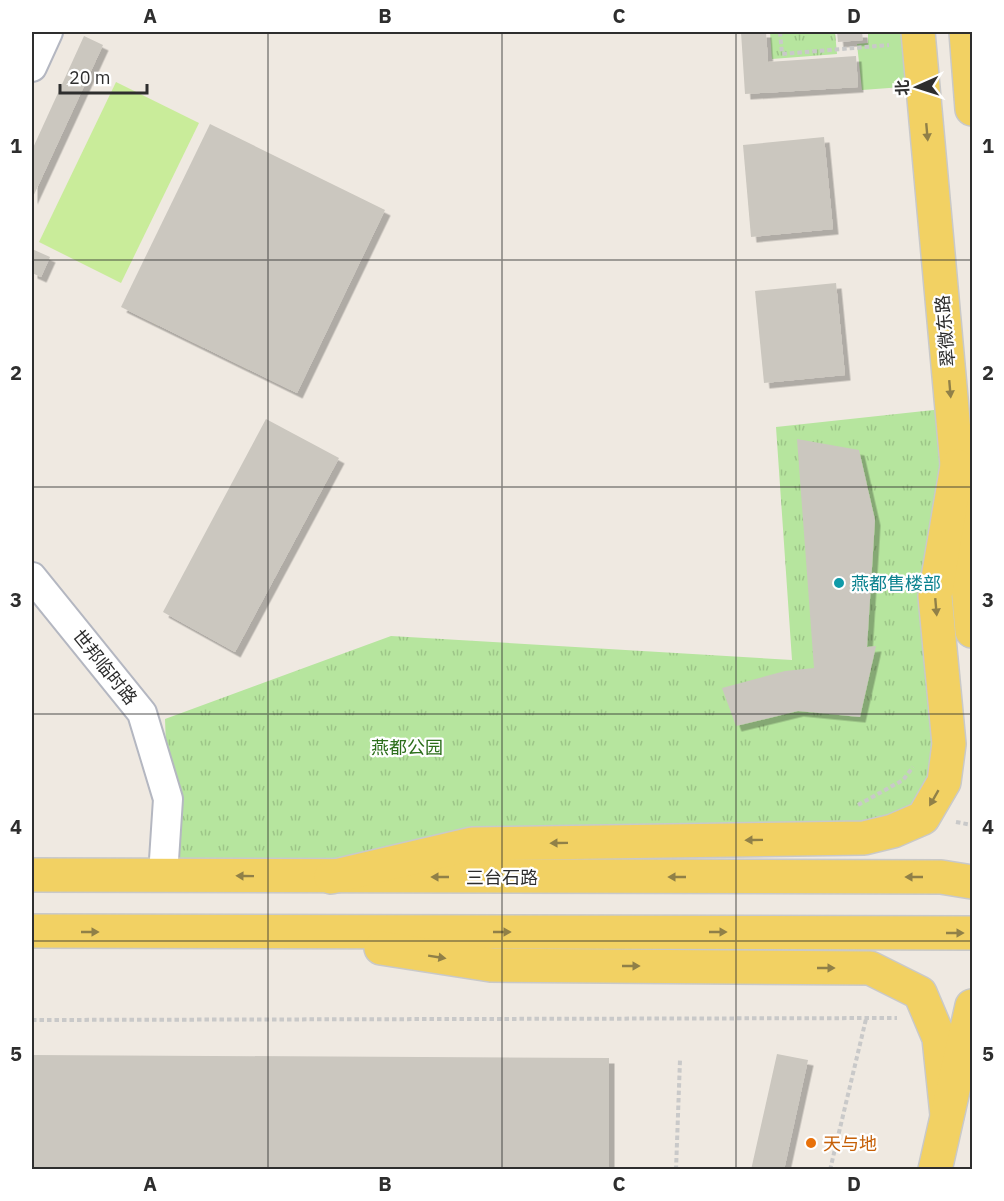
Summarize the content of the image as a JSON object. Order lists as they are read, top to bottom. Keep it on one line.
{"streets":{"main road":["翠微东路","三台石路"],"street":["世邦临时路"]},"crossings":[["世邦临时路","三台石路"]],"one_way":["翠微东路"],"parks":["燕都公园"],"places":["燕都售楼部","天与地"],"scale_bar":"20 m","north":"left","grid":{"columns":["A","B","C","D"],"rows":["1","2","3","4","5"]}}
